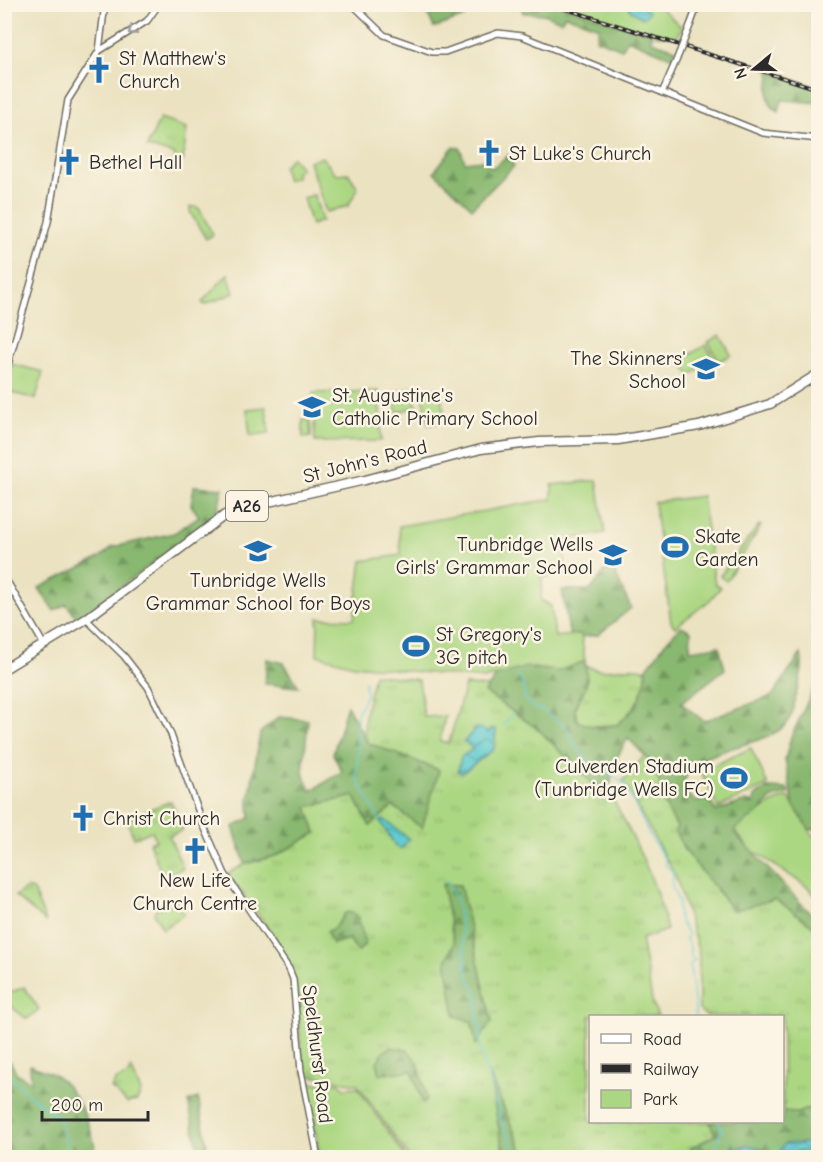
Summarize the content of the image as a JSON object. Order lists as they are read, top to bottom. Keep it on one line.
{"streets":{"highway":["St John's Road","A26"],"street":["Speldhurst Road"]},"crossings":[["St John's Road","A26"],["St John's Road","Speldhurst Road"],["A26","Speldhurst Road"]],"places":{"church":["St Matthew's Church","St Luke's Church","Bethel Hall","Christ Church","New Life Church Centre"],"school or university":["The Skinners' School","St. Augustine's Catholic Primary School","Tunbridge Wells Grammar School for Boys","Tunbridge Wells Girls' Grammar School"],"sports":["Skate Garden","St Gregory's 3G pitch","Culverden Stadium (Tunbridge Wells FC)"]},"legend":["Road","Railway","Park"],"scale_bar":"200 m","north":"left"}
